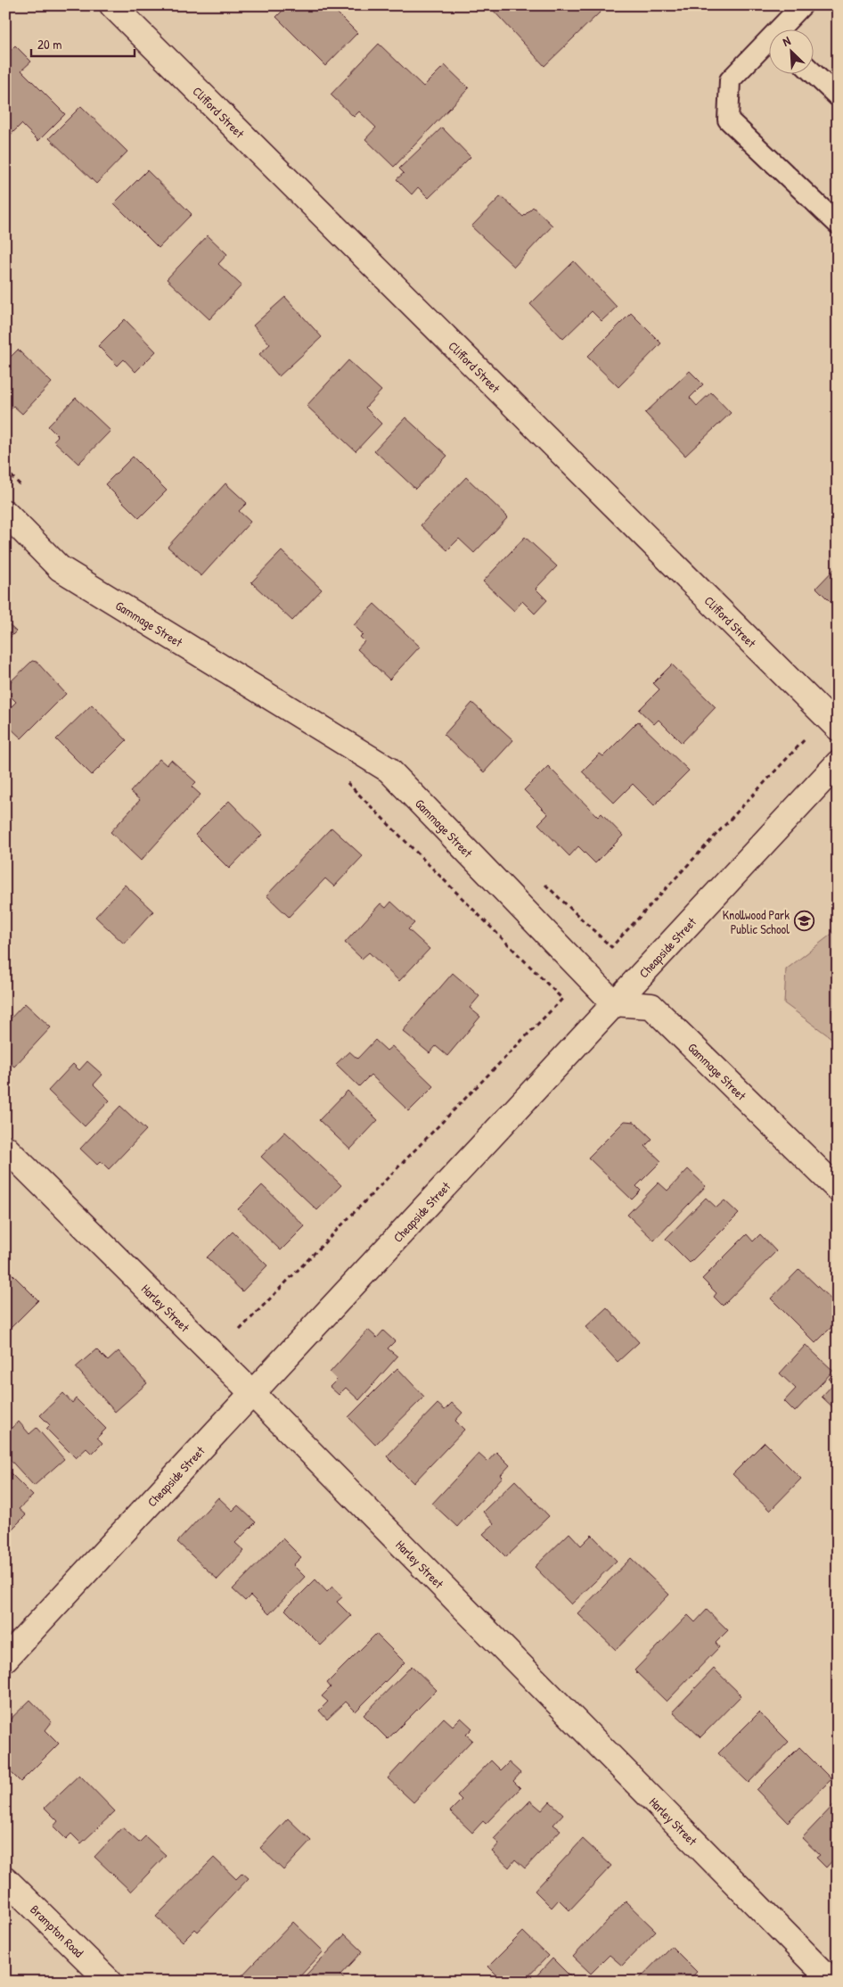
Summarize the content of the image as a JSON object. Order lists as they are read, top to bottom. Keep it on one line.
{"streets":{"street":["Clifford Street","Gammage Street","Cheapside Street","Harley Street","Brampton Road"]},"crossings":[["Gammage Street","Cheapside Street"],["Cheapside Street","Harley Street"]],"places":{"school or university":["Knollwood Park Public School"]},"scale_bar":"20 m","north":"top left"}
